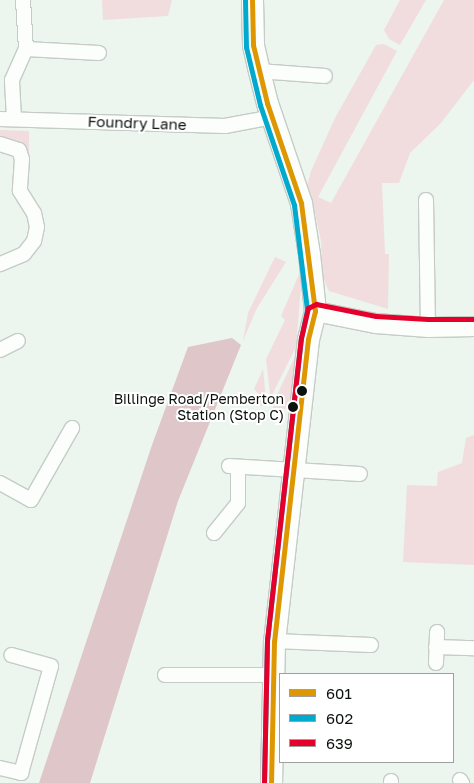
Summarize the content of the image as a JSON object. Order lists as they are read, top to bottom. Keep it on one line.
{"streets":{"street":["Foundry Lane"]},"places":["Billinge Road/Pemberton Station (Stop C)"],"lines":["transit line 601","transit line 602","transit line 639"],"legend":["601","602","639"]}
